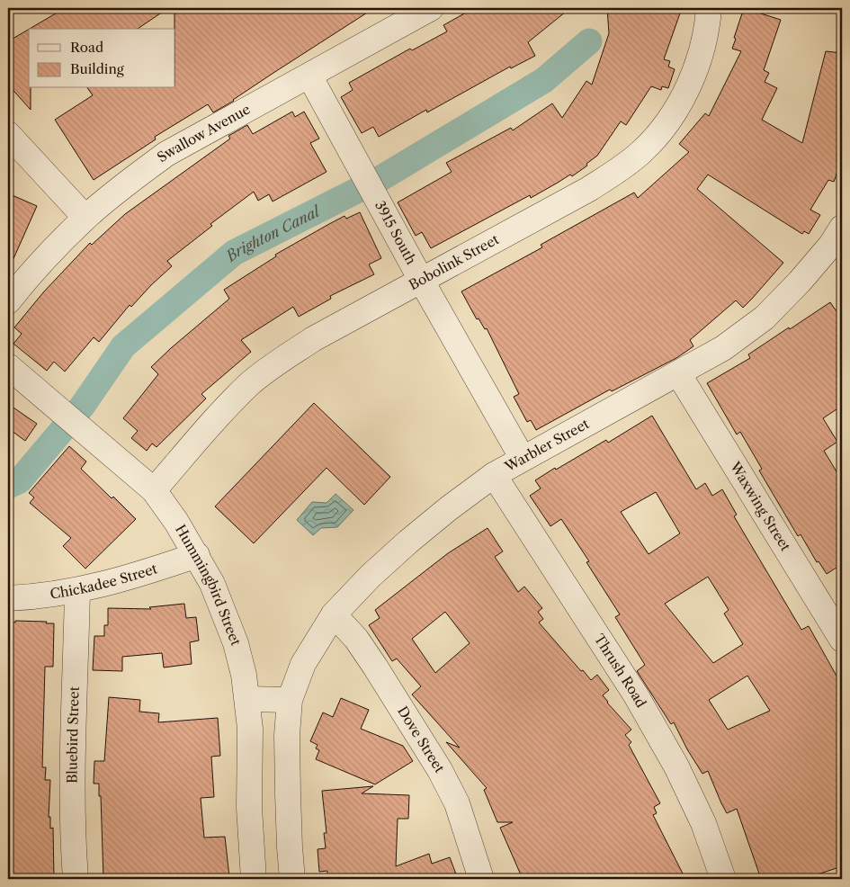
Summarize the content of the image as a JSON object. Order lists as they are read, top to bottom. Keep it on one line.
{"streets":{"street":["Swallow Avenue","3915 South","Bobolink Street","Warbler Street","Waxwing Street","Chickadee Street","Hummingbird Street","Thrush Road","Bluebird Street","Dove Street"]},"crossings":[["Swallow Avenue","3915 South"],["3915 South","Bobolink Street"],["3915 South","Warbler Street"],["Bobolink Street","Hummingbird Street"],["Warbler Street","Waxwing Street"],["Warbler Street","Thrush Road"],["Warbler Street","Dove Street"],["Chickadee Street","Hummingbird Street"],["Chickadee Street","Bluebird Street"]],"water":["Brighton Canal"],"legend":["Road","Building"]}
